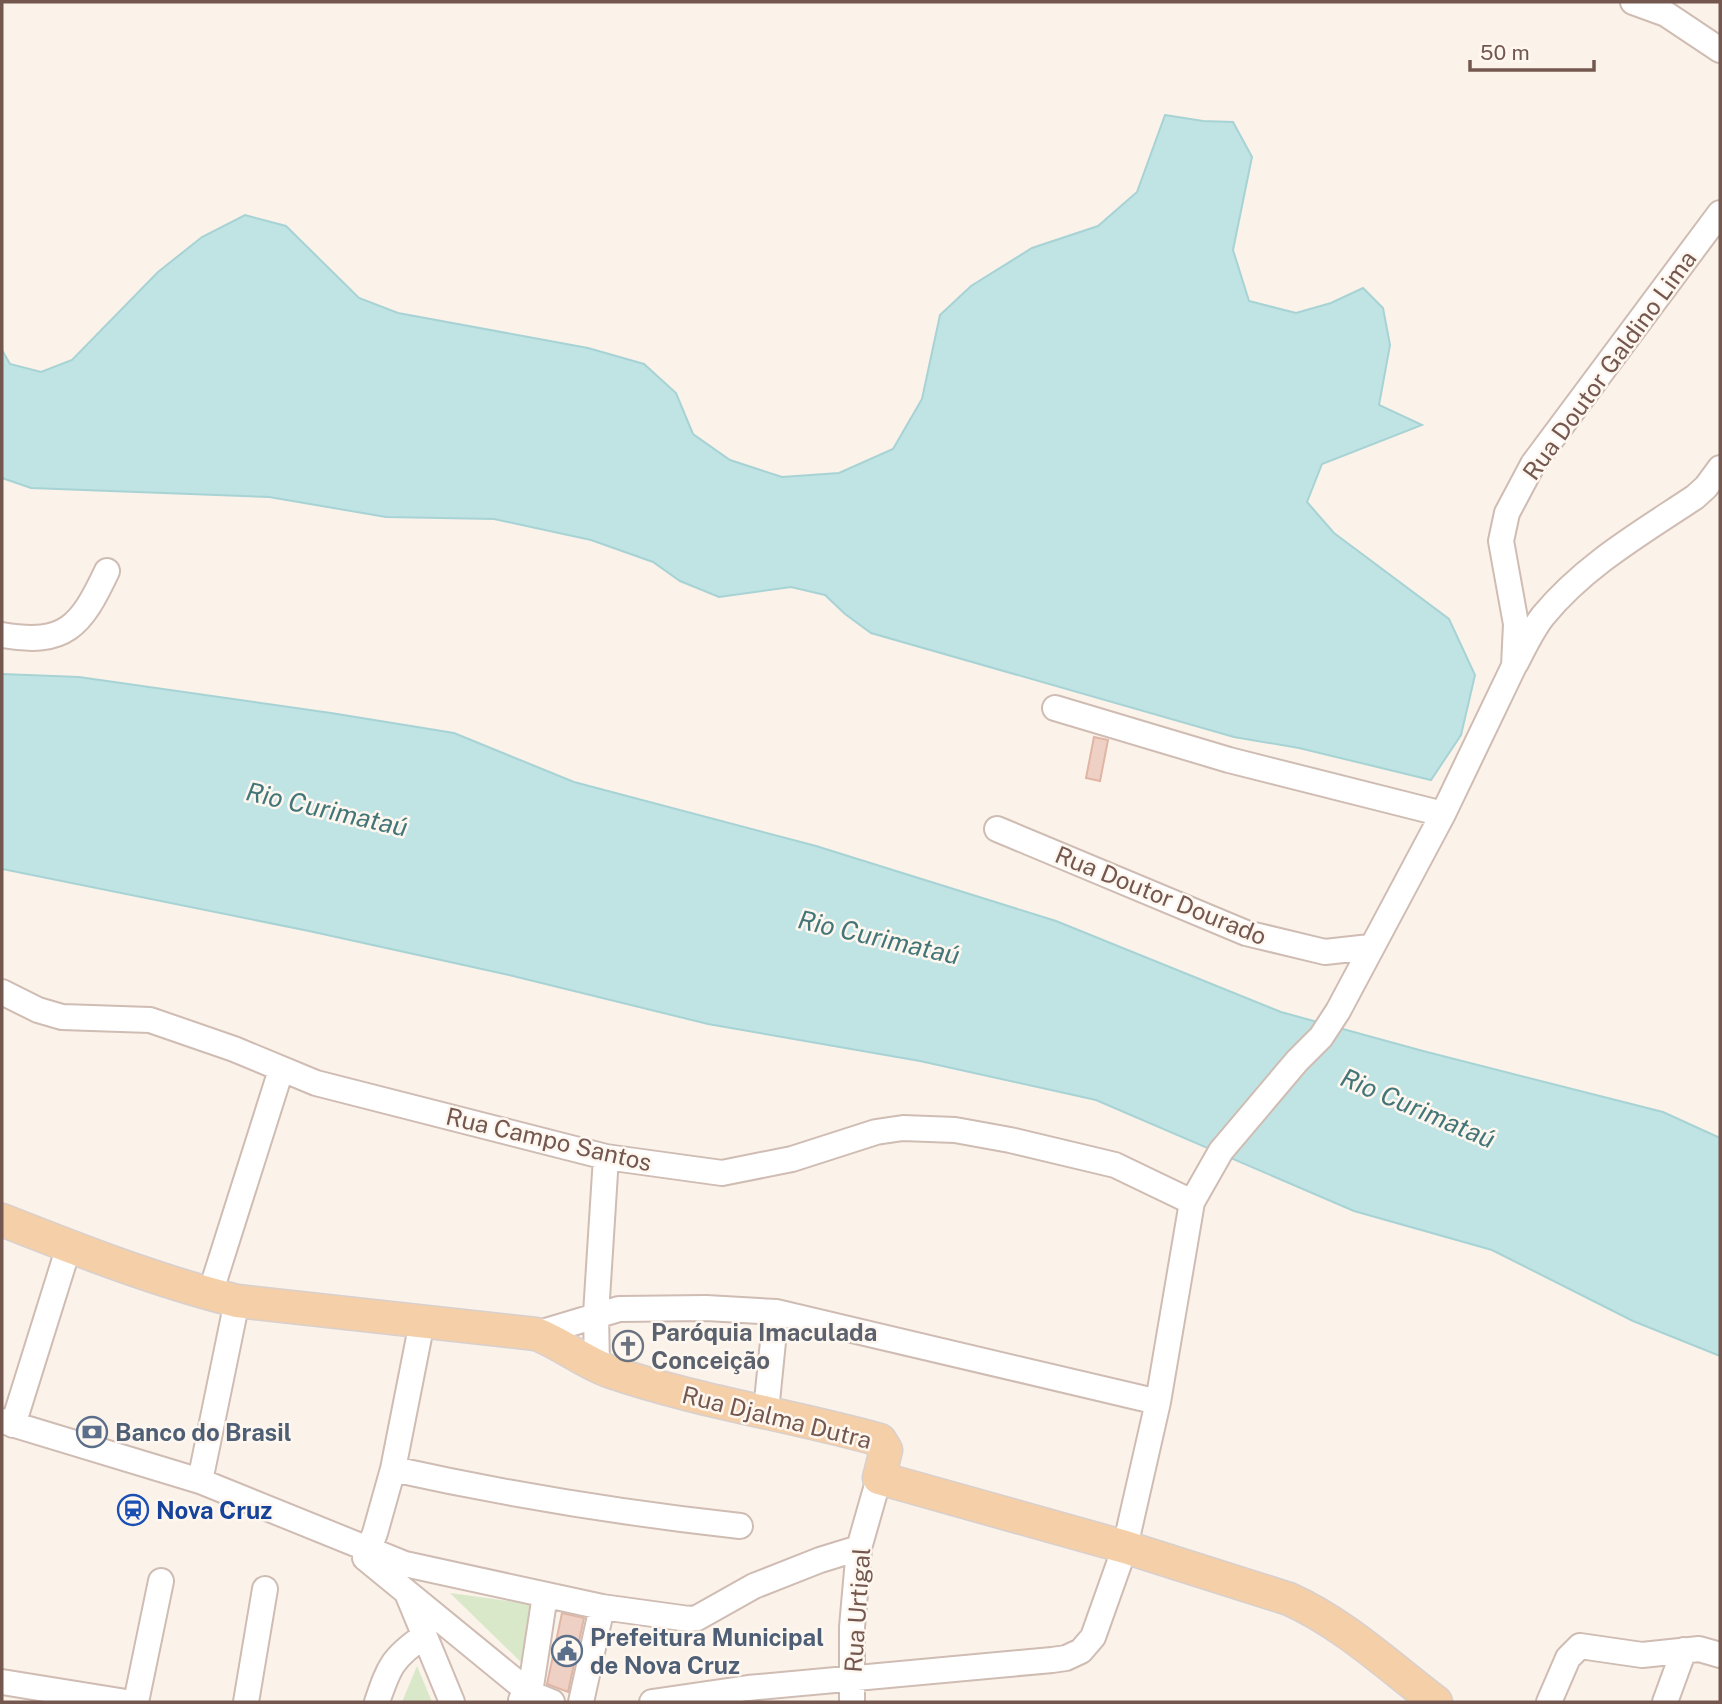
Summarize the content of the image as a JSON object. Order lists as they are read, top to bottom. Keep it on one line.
{"streets":{"main road":["Rua Djalma Dutra"],"street":["Rua Doutor Galdino Lima","Rua Doutor Dourado","Rua Campo Santos","Rua Urtigal"]},"crossings":[["Rua Doutor Galdino Lima","Rua Doutor Dourado"],["Rua Doutor Galdino Lima","Rua Campo Santos"],["Rua Djalma Dutra","Rua Urtigal"]],"water":["Rio Curimataú"],"places":{"church":["Paróquia Imaculada Conceição"],"bank":["Banco do Brasil"],"station":["Nova Cruz"],"public building":["Prefeitura Municipal de Nova Cruz"]},"scale_bar":"50 m"}
